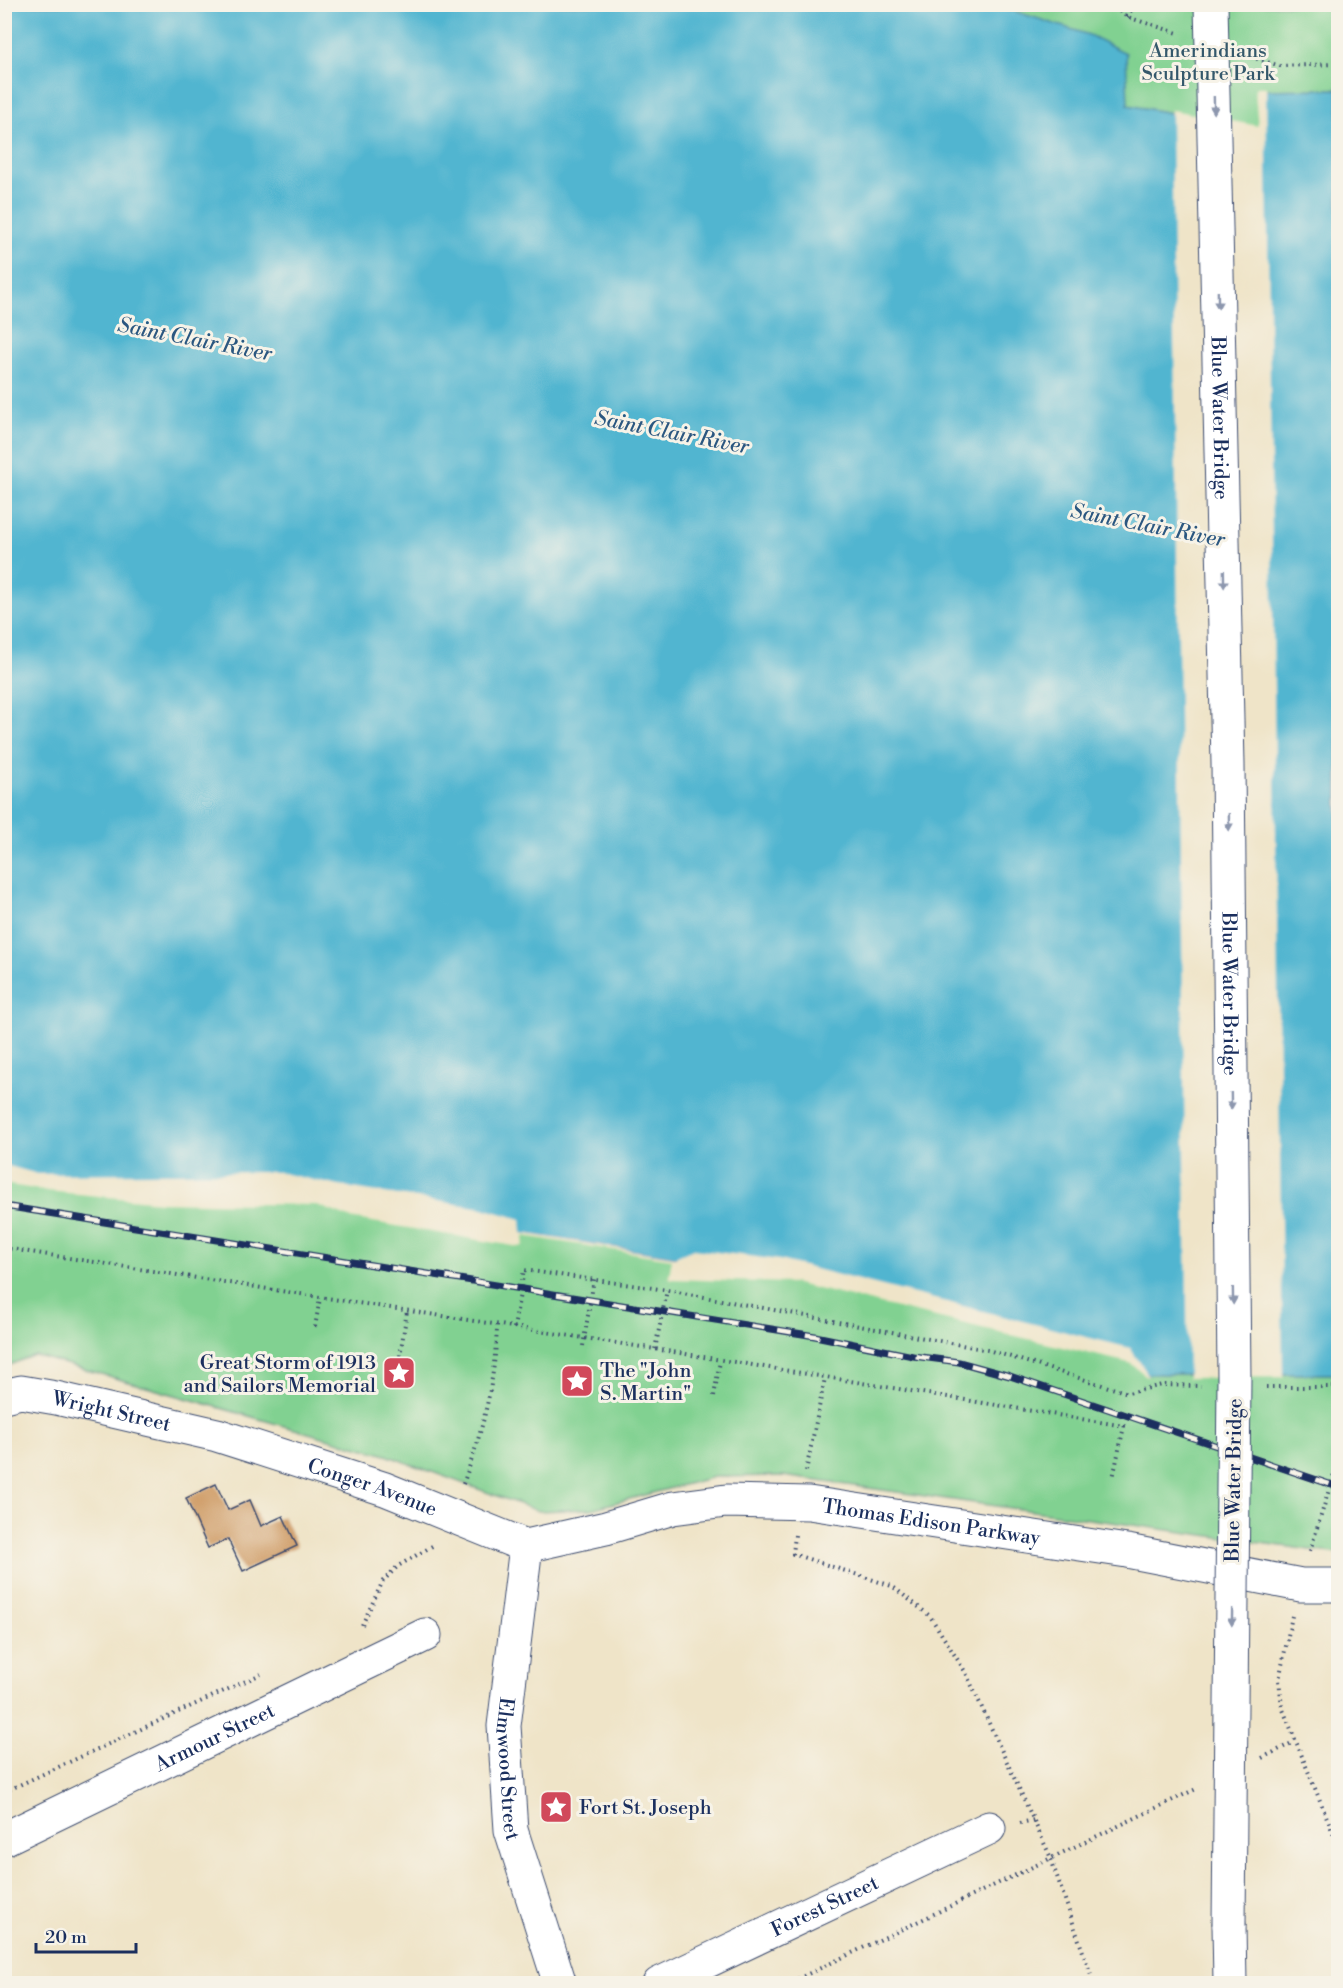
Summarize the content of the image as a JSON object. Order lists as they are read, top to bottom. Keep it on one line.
{"streets":{"main road":["Blue Water Bridge","Wright Street","Conger Avenue","Thomas Edison Parkway","Armour Street","Elmwood Street","Forest Street"]},"crossings":[["Wright Street","Conger Avenue"],["Conger Avenue","Thomas Edison Parkway"],["Conger Avenue","Elmwood Street"],["Thomas Edison Parkway","Elmwood Street"]],"one_way":["Blue Water Bridge"],"water":["Saint Clair River"],"parks":["Amerindians Sculpture Park"],"places":{"place":["Great Storm of 1913 and Sailors Memorial","The \"John S. Martin\"","Fort St. Joseph"]},"scale_bar":"20 m"}
